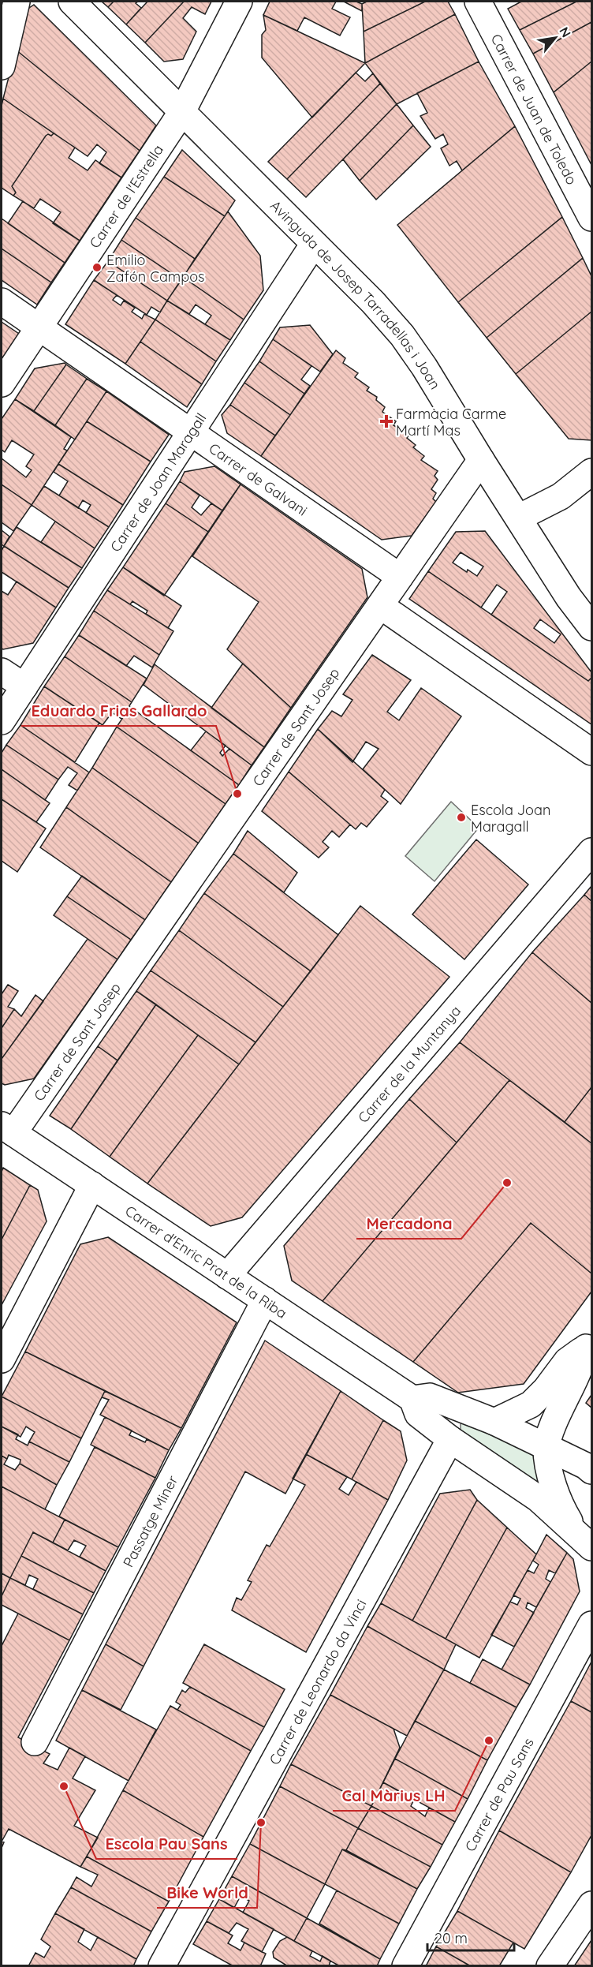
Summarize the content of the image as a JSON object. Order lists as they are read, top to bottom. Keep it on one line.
{"streets":{"street":["Carrer de Juan de Toledo","Carrer de l'Estrella","Avinguda de Josep Tarradellas i Joan","Carrer de Galvani","Carrer de Joan Maragall","Carrer de Sant Josep","Carrer de la Muntanya","Carrer d'Enric Prat de la Riba","Passatge Miner","Carrer de Leonardo da Vinci","Carrer de Pau Sans"]},"crossings":[["Carrer de l'Estrella","Avinguda de Josep Tarradellas i Joan"],["Carrer de l'Estrella","Carrer de Galvani"],["Avinguda de Josep Tarradellas i Joan","Carrer de Joan Maragall"],["Avinguda de Josep Tarradellas i Joan","Carrer de Sant Josep"],["Carrer de Galvani","Carrer de Joan Maragall"],["Carrer de Galvani","Carrer de Sant Josep"],["Carrer de Sant Josep","Carrer d'Enric Prat de la Riba"],["Carrer de la Muntanya","Carrer d'Enric Prat de la Riba"],["Carrer d'Enric Prat de la Riba","Passatge Miner"],["Carrer d'Enric Prat de la Riba","Carrer de Leonardo da Vinci"]],"places":{"other":["Emilio Zafón Campos","Eduardo Frias Gallardo","Escola Joan Maragall","Mercadona","Cal Màrius LH","Escola Pau Sans","Bike World"],"health":["Farmàcia Carme Martí Mas"]},"scale_bar":"20 m","north":"top right"}
